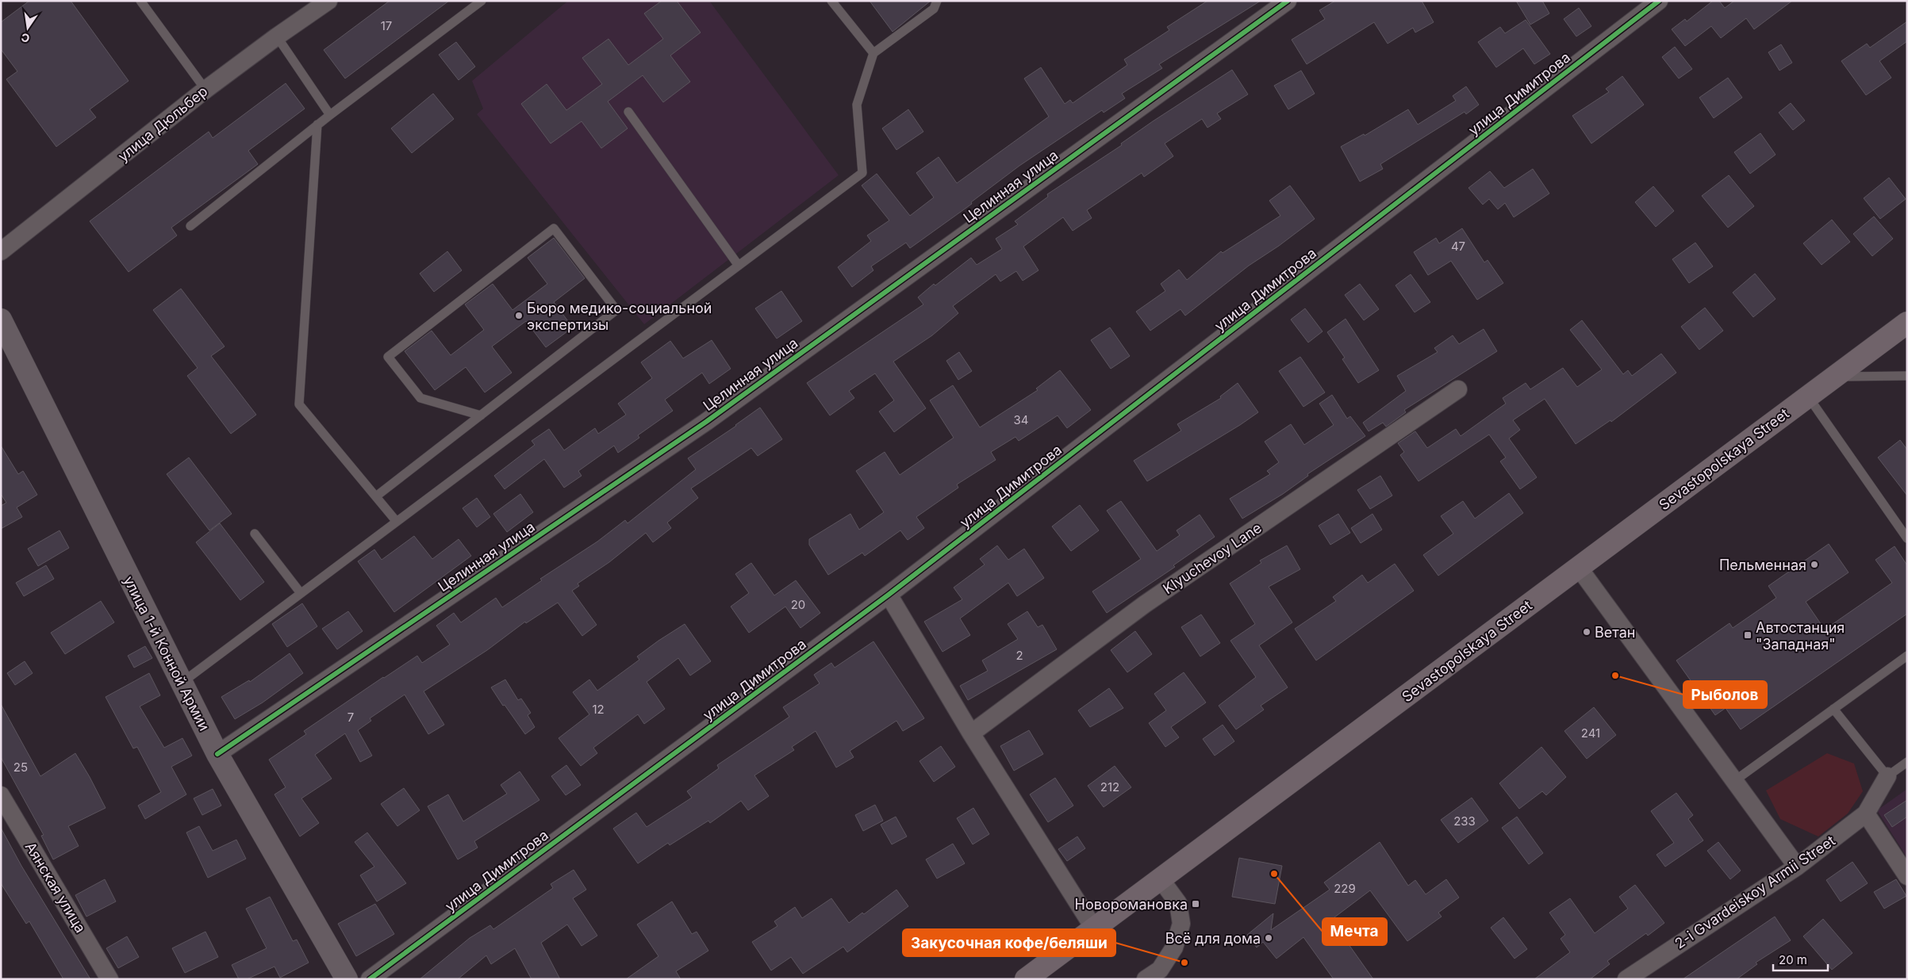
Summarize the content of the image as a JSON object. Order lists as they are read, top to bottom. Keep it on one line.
{"streets":{"main road":["Sevastopolskaya Street"],"street":["улица Димитрова","улица Дюльбер","Целинная улица","Klyuchevoy Lane","улица 1-й Конной Армии","Аянская улица","2-i Gvardeiskoy Armii Street"]},"crossings":[["Целинная улица","улица 1-й Конной Армии"]],"places":{"other":["Бюро медико-социальной экспертизы","Пельменная","Ветан","Рыболов","Мечта","Всё для дома","Закусочная кофе/беляши"],"transit":["Автостанция \"Западная\"","Новоромановка"]},"house_numbers":["17","47","34","20","2","12","7","241","25","212","233","229"],"scale_bar":"20 m","north":"bottom"}
